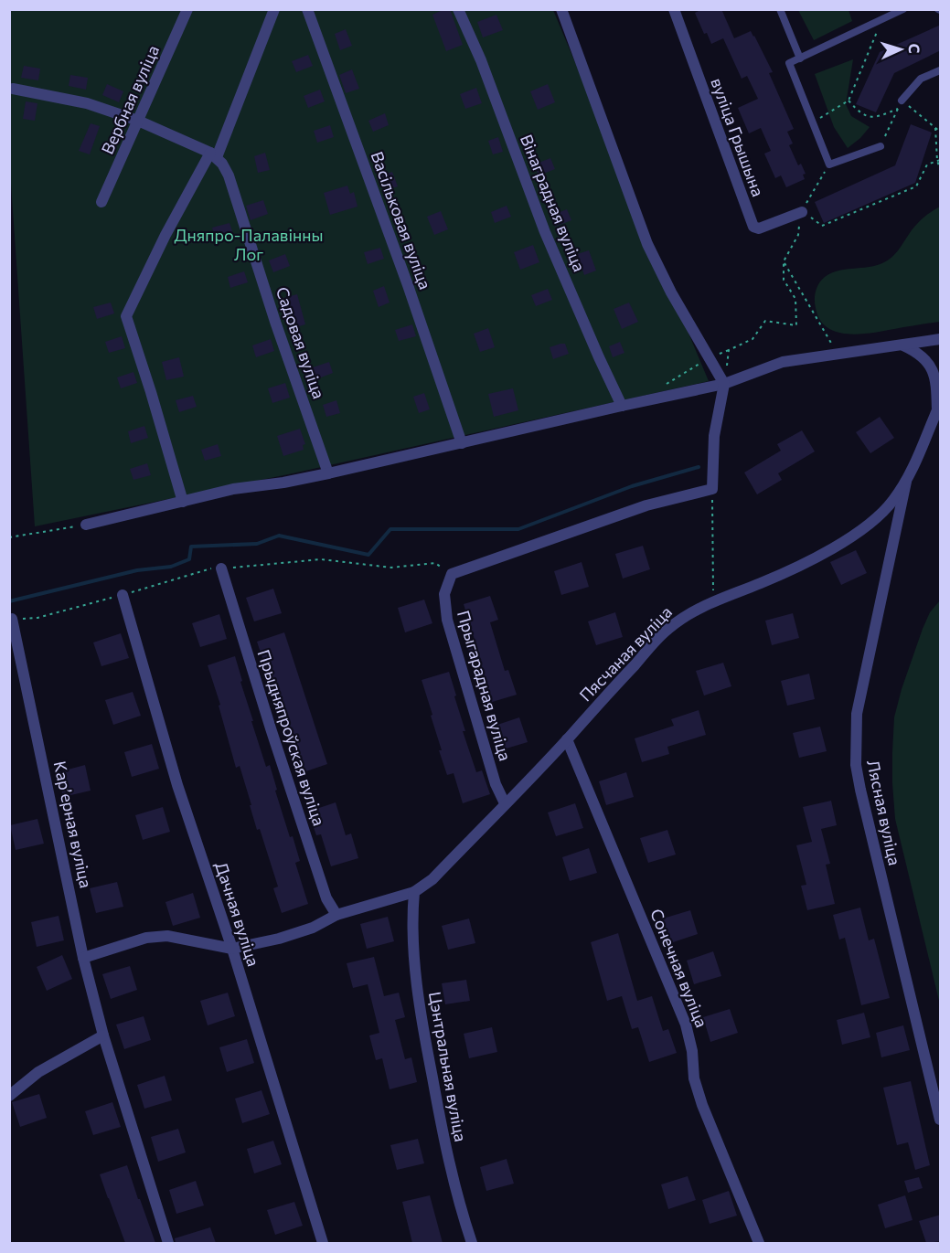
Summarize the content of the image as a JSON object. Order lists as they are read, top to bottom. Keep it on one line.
{"streets":{"street":["Вербная вуліца","вуліца Грышына","Вінаградная вуліца","Васільковая вуліца","Садовая вуліца","Пясчаная вуліца","Прыгарадная вуліца","Прыдняпроўская вуліца","Лясная вуліца","Карʼерная вуліца","Дачная вуліца","Сонечная вуліца","Цэнтральная вуліца"]},"crossings":[["Пясчаная вуліца","Прыгарадная вуліца"],["Пясчаная вуліца","Лясная вуліца"],["Пясчаная вуліца","Сонечная вуліца"],["Пясчаная вуліца","Цэнтральная вуліца"]],"parks":["Дняпро-Палавінны Лог"],"north":"right"}
